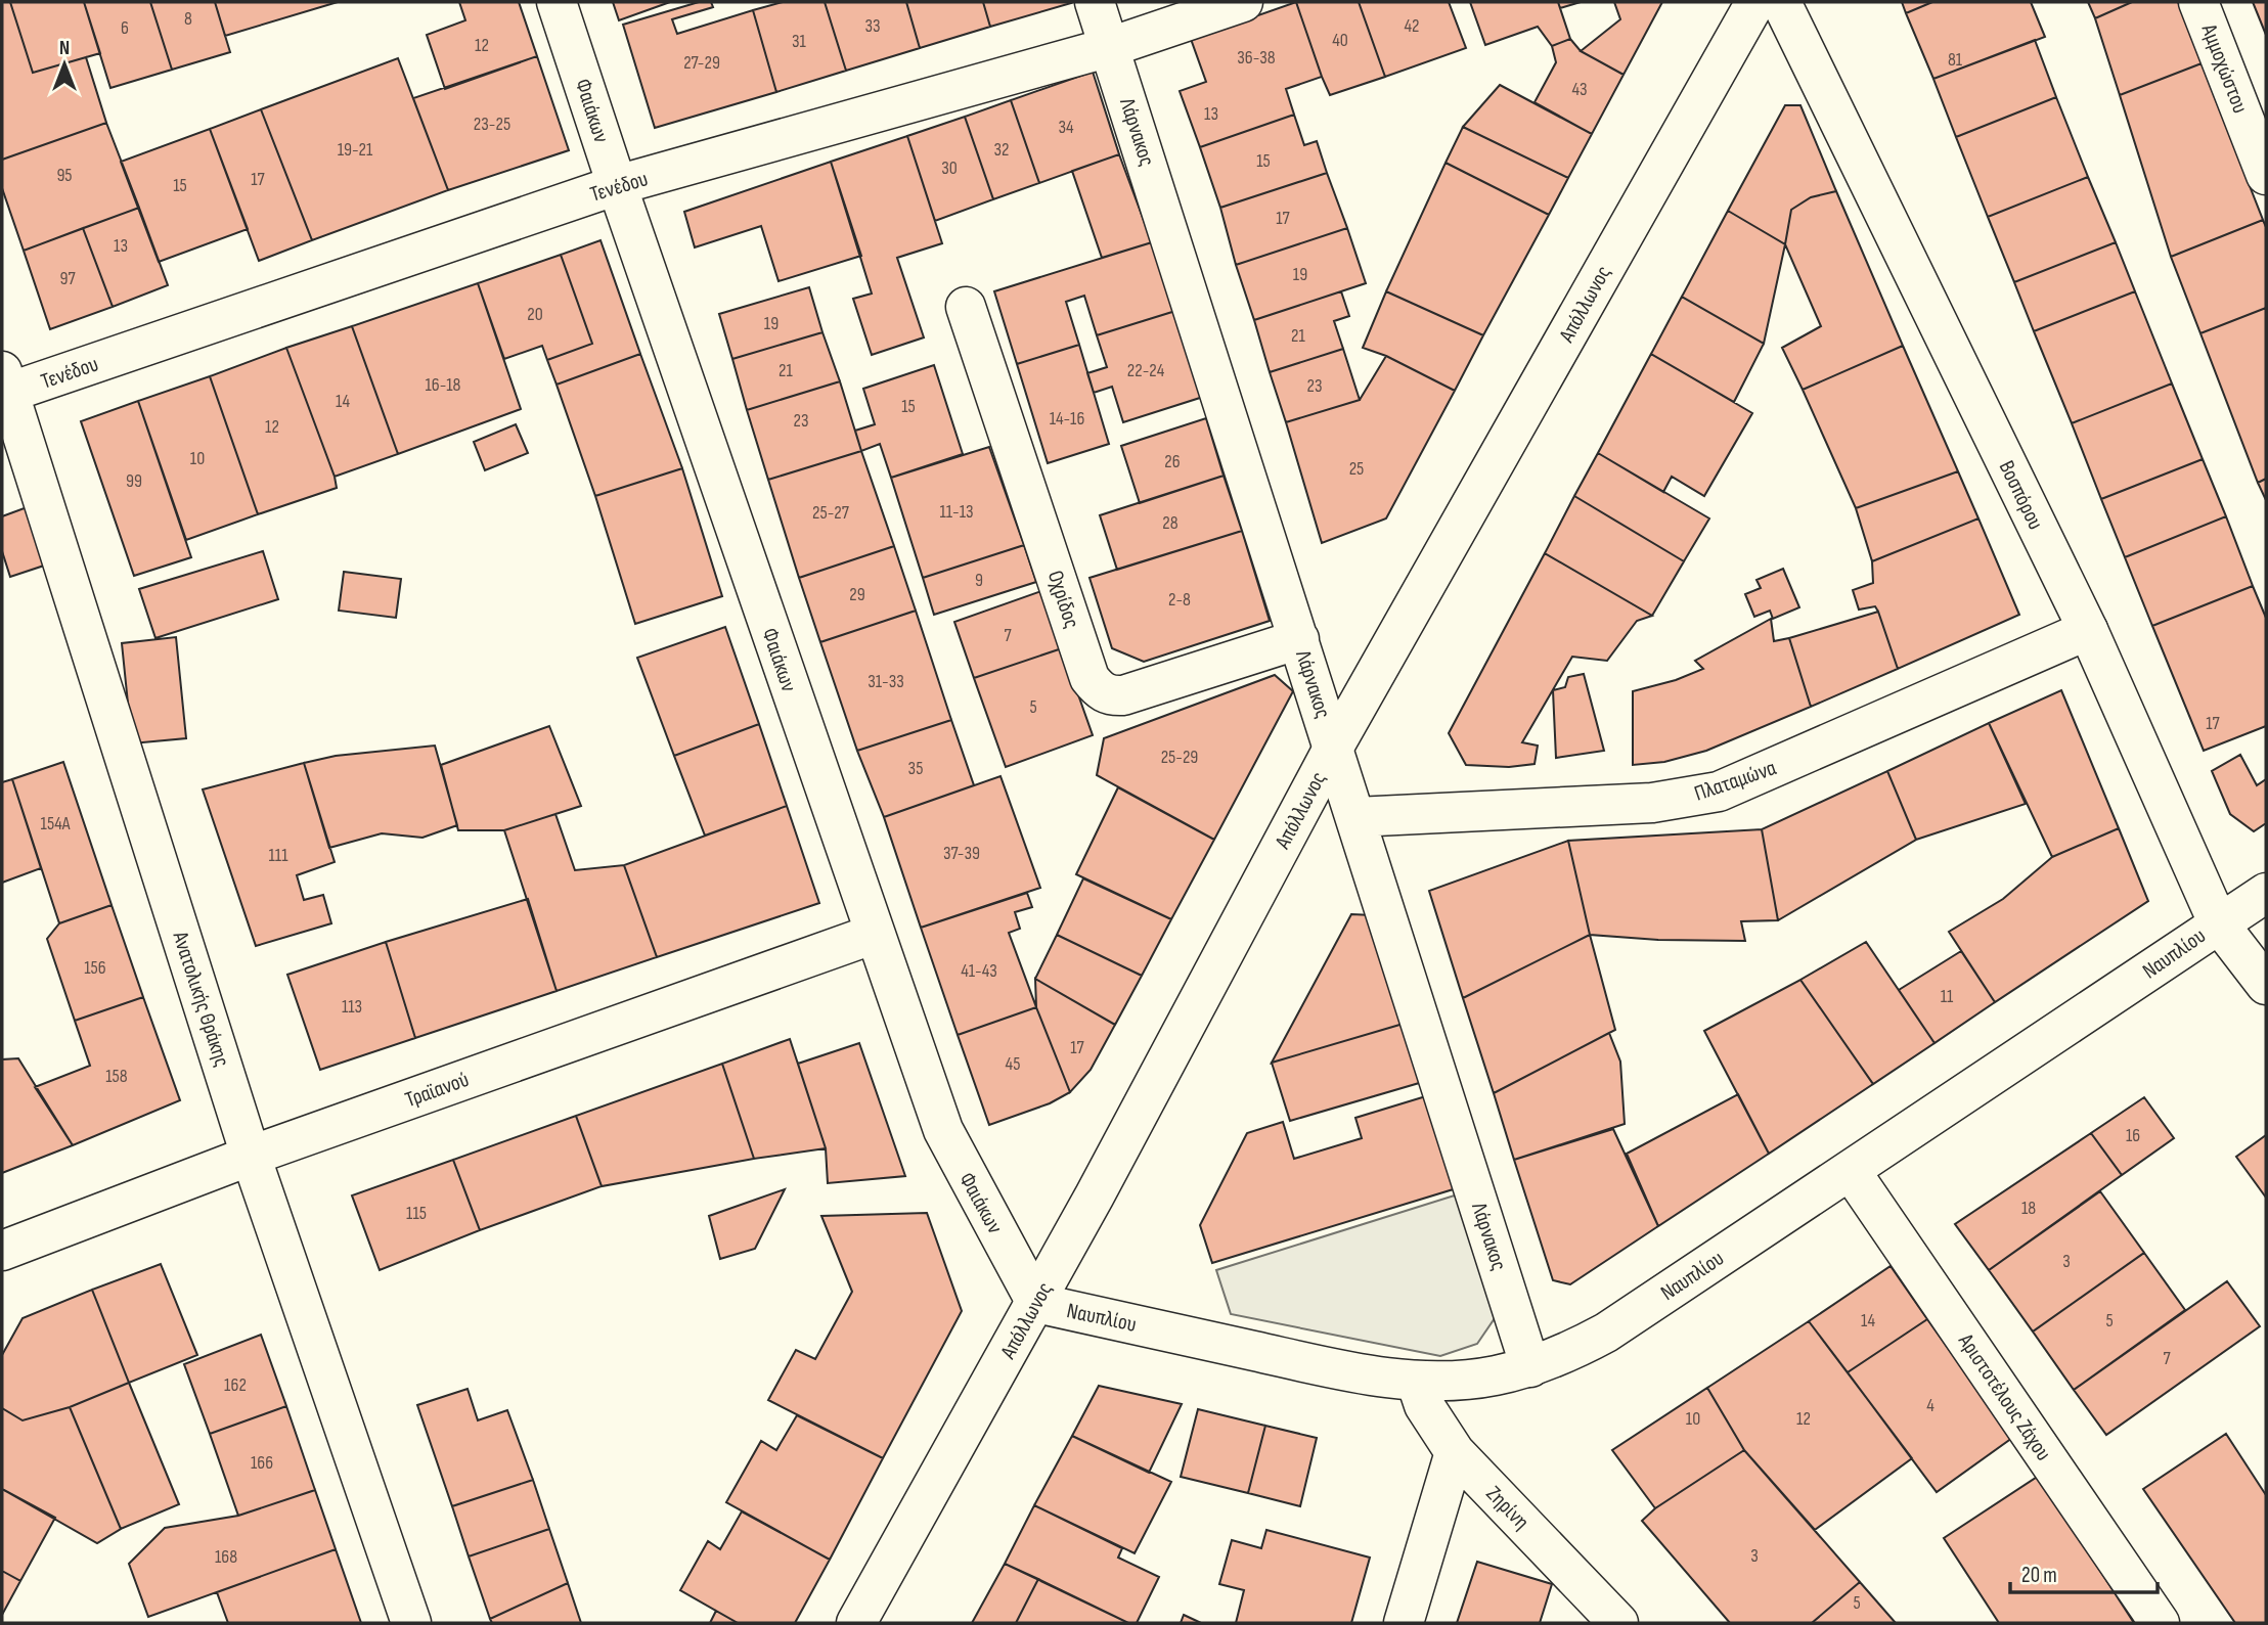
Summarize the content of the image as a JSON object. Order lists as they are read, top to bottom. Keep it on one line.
{"streets":{"street":["Αμμοχώστου","Φαιάκων","Λάρνακος","Τενέδου","Απόλλωνος","Βοσπόρου","Οχρίδος","Πλαταμώνα","Ναυπλίου","Ανατολικής Θράκης","Τραϊανού","Αριστοτέλους Ζάχου","Ζηρίνη"]},"crossings":[["Φαιάκων","Τενέδου"],["Φαιάκων","Απόλλωνος"],["Φαιάκων","Ναυπλίου"],["Φαιάκων","Τραϊανού"],["Λάρνακος","Τενέδου"],["Λάρνακος","Απόλλωνος"],["Λάρνακος","Οχρίδος"],["Λάρνακος","Πλαταμώνα"],["Λάρνακος","Ναυπλίου"],["Τενέδου","Ανατολικής Θράκης"],["Απόλλωνος","Ναυπλίου"],["Βοσπόρου","Πλαταμώνα"],["Βοσπόρου","Ναυπλίου"],["Ναυπλίου","Αριστοτέλους Ζάχου"],["Ναυπλίου","Ζηρίνη"],["Ανατολικής Θράκης","Τραϊανού"]],"house_numbers":["8","33","42","6","40","31","12","36-38","81","27-29","43","13","23-25","34","19-21","32","15","30","95","17","15","17","13","19","97","20","19","21","21","22-24","16-18","23","14","15","14-16","23","12","10","26","25","99","11-13","25-27","28","9","29","2-8","7","31-33","5","17","25-29","35","154Α","37-39","111","156","41-43","11","113","17","45","158","16","18","115","3","14","5","7","162","4","10","12","166","3","168","5"],"scale_bar":"20 m","north":"top"}
